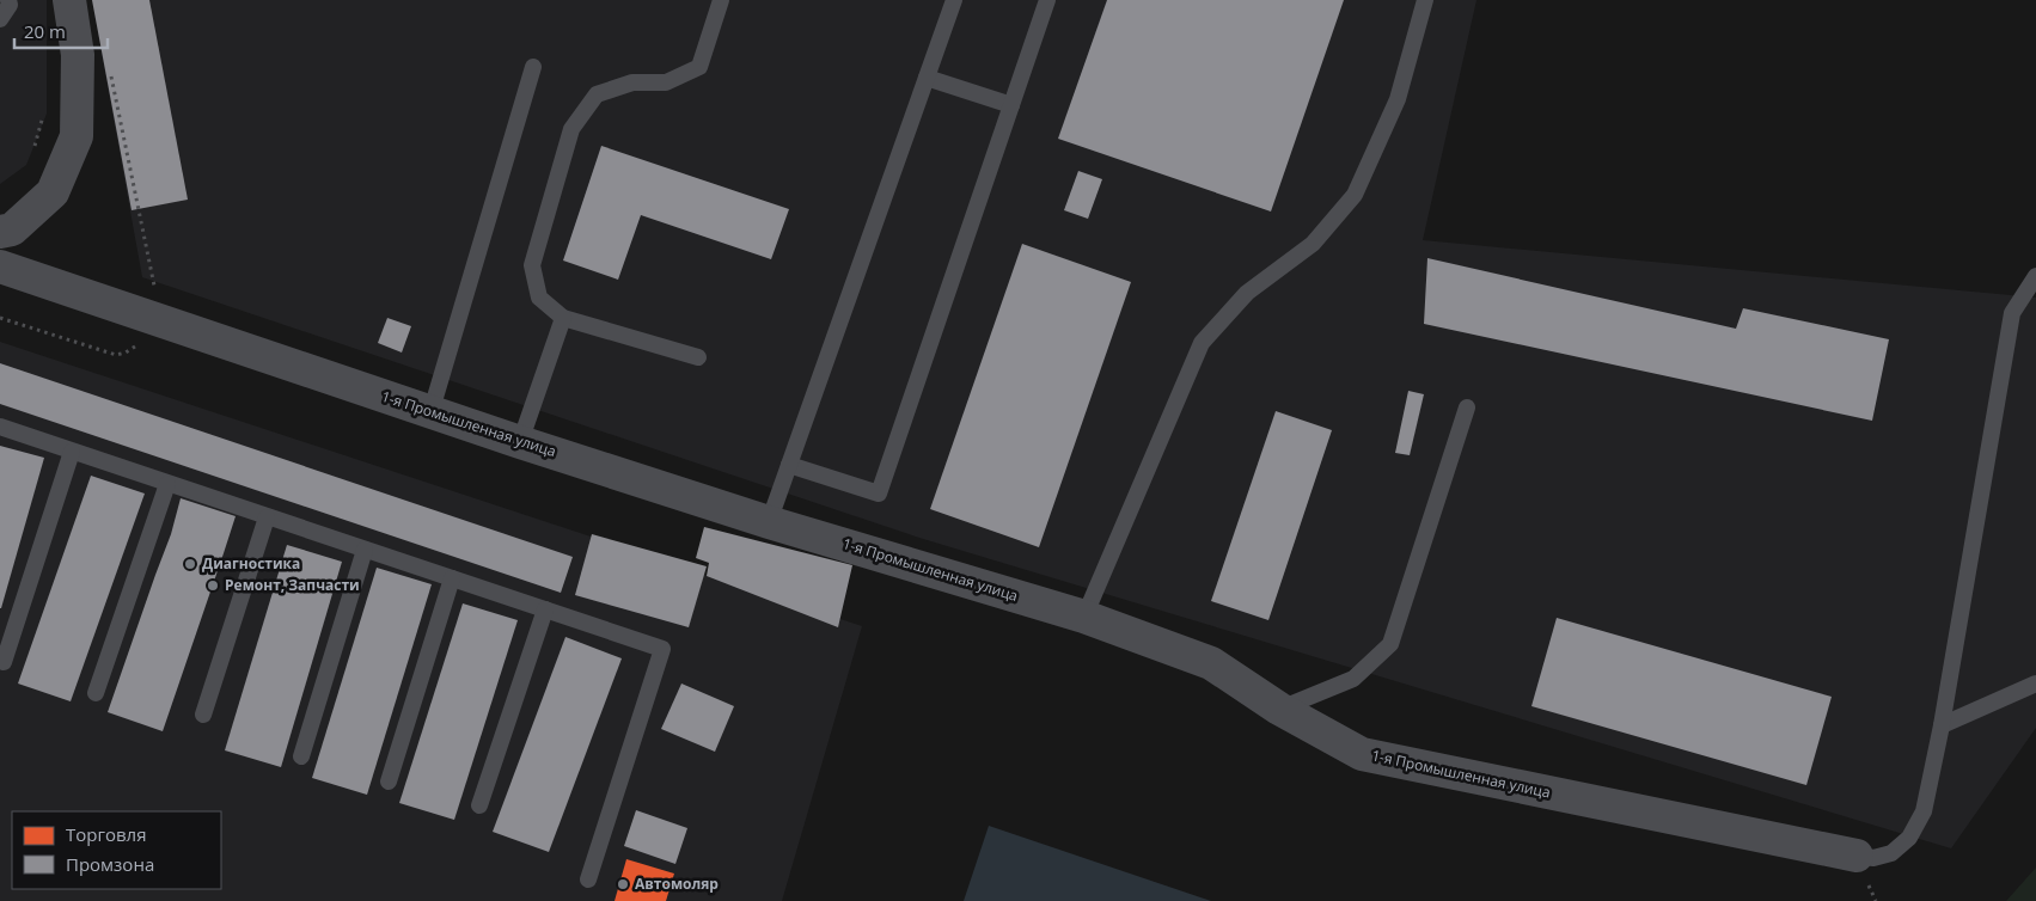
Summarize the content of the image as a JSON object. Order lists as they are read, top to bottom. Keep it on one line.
{"streets":{"street":["1-я Промышленная улица"]},"places":["Диагностика","Ремонт, Запчасти","Автомоляр"],"legend":["Торговля","Промзона"],"scale_bar":"20 m"}
